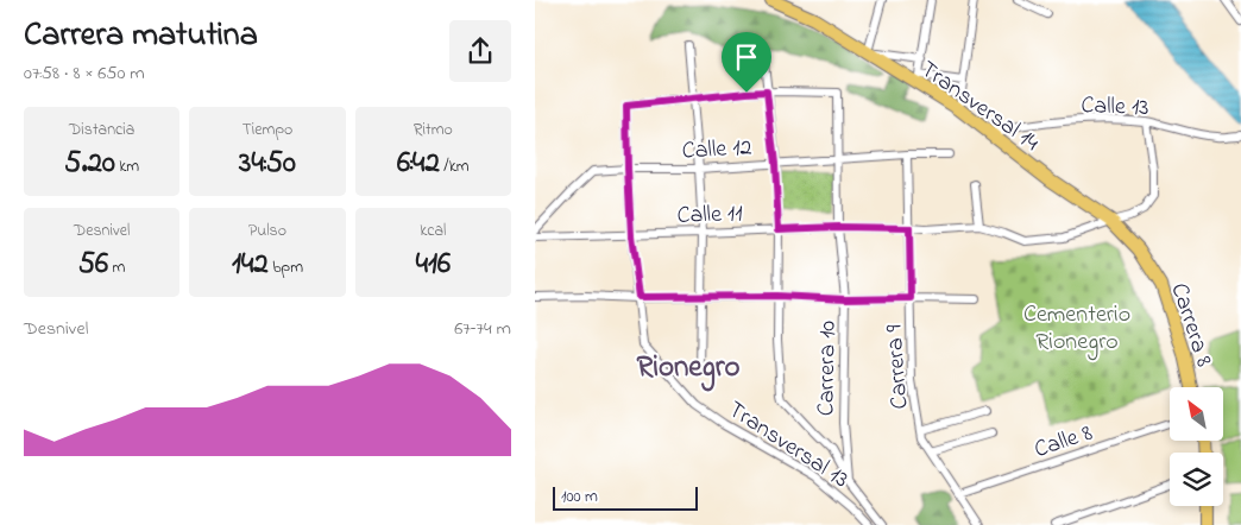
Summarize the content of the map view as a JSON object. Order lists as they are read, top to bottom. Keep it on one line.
{"streets":{"highway":["Transversal 14","Carrera 8"],"street":["Calle 13","Calle 12","Calle 11","Carrera 9","Carrera 10","Calle 8","Transversal 13"]},"crossings":[["Transversal 14","Calle 13"],["Transversal 14","Calle 11"],["Transversal 14","Carrera 8"],["Calle 13","Calle 11"],["Calle 12","Carrera 9"],["Calle 12","Carrera 10"],["Calle 11","Carrera 9"],["Calle 11","Carrera 10"],["Carrera 9","Calle 8"]],"districts":["Rionegro"],"parks":["Cementerio Rionegro"],"scale_bar":"100 m","north":"top left","page":{"heading":["Carrera matutina","07:58 · 8 × 650 m"],"stats":[["Distancia","5.20 km"],["Tiempo","34:50"],["Ritmo","6:42 /km"],["Desnivel","56 m"],["Pulso","142 bpm"],["kcal","416"]],"chart":["Desnivel","67–74 m"],"scale":"100 m"}}
